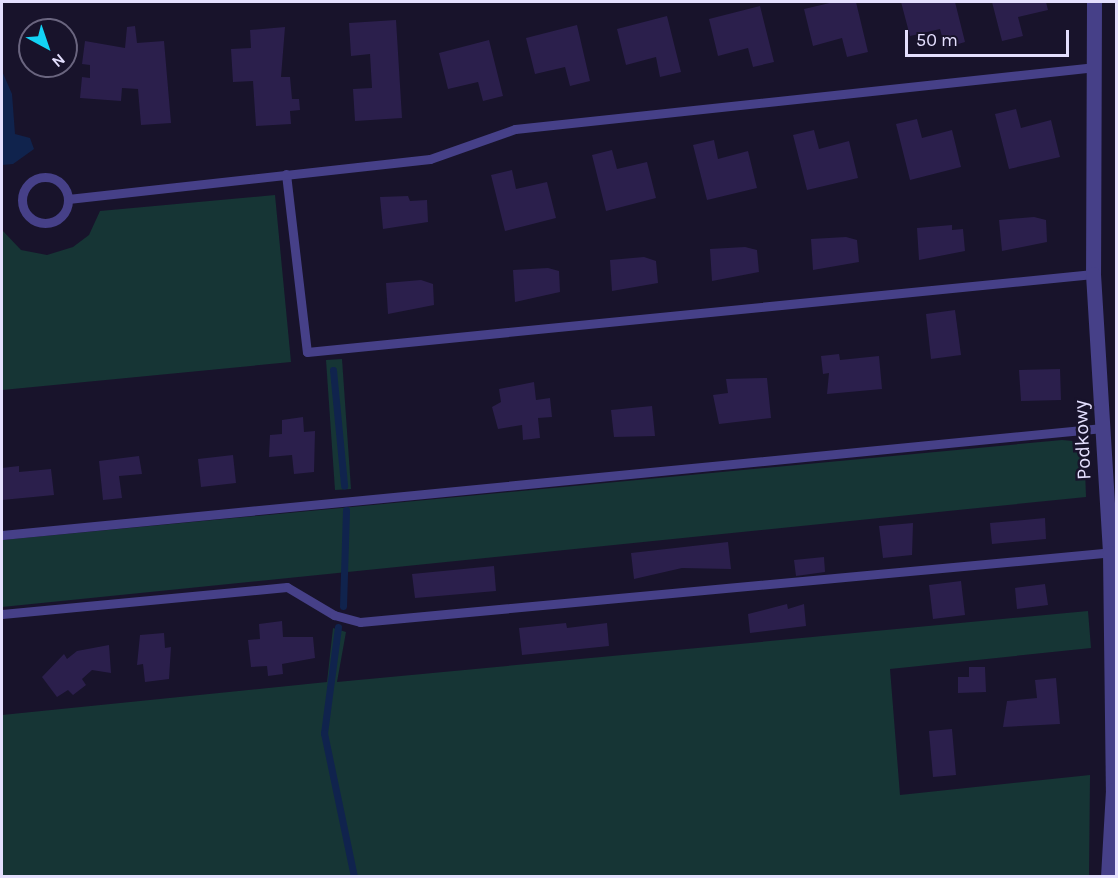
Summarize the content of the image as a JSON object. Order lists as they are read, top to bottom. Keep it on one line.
{"streets":{"street":["Podkowy"]},"scale_bar":"50 m","north":"bottom right"}
